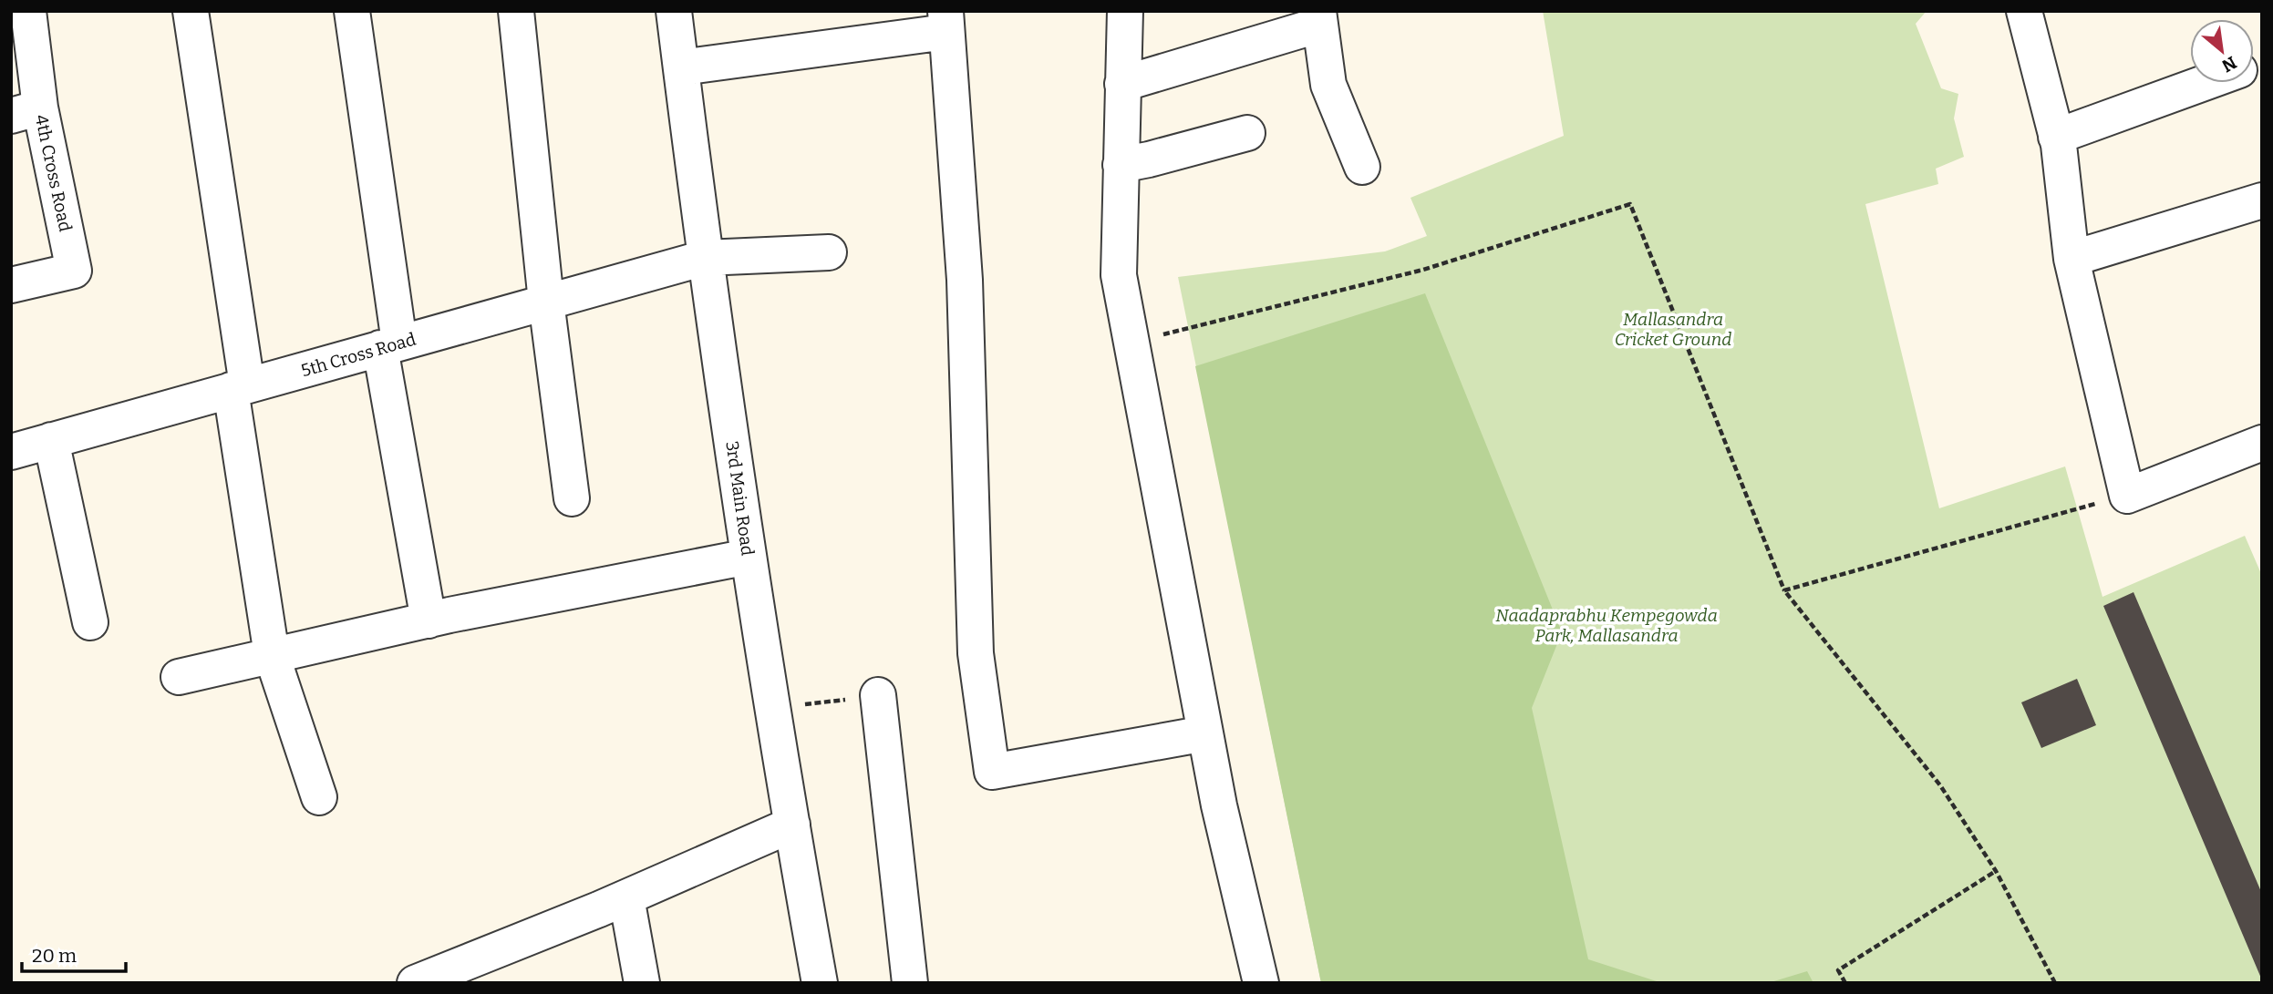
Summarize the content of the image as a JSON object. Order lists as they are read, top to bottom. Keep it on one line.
{"streets":{"street":["4th Cross Road","5th Cross Road","3rd Main Road"]},"crossings":[["5th Cross Road","3rd Main Road"]],"parks":["Mallasandra Cricket Ground","Naadaprabhu Kempegowda Park, Mallasandra"],"scale_bar":"20 m","north":"bottom right"}
